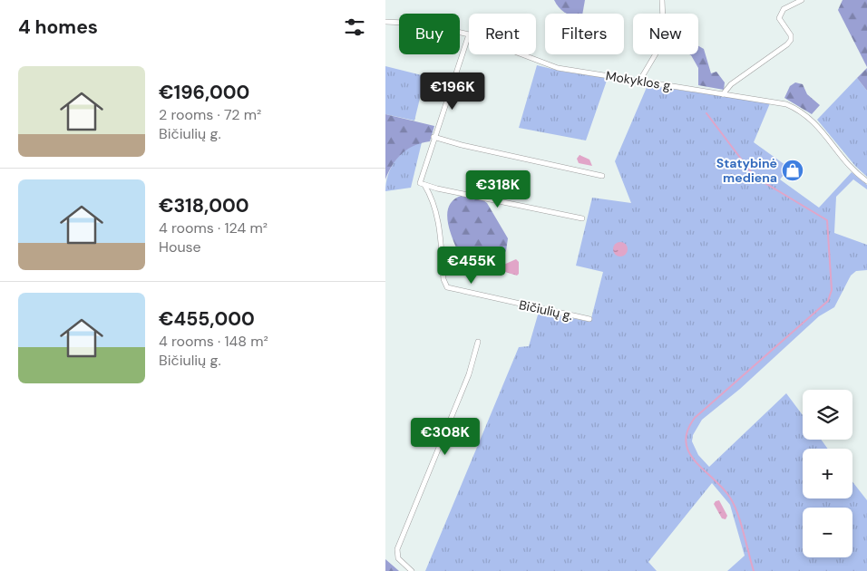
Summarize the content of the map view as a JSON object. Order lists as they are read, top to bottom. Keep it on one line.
{"streets":{"street":["Mokyklos g.","Bičiulių g."]},"places":{"shop":["Statybinė mediena"]},"page":{"heading":"4 homes","chip":["Buy","Rent","Filters","New"],"list":[{"name":"€196,000","note":"2 rooms · 72 m² · Bičiulių g."},{"name":"€318,000","note":"4 rooms · 124 m² · House"},{"name":"€455,000","note":"4 rooms · 148 m² · Bičiulių g."}],"price":["€196K","€318K","€455K","€308K"],"map_buttons":["+","−"]}}
